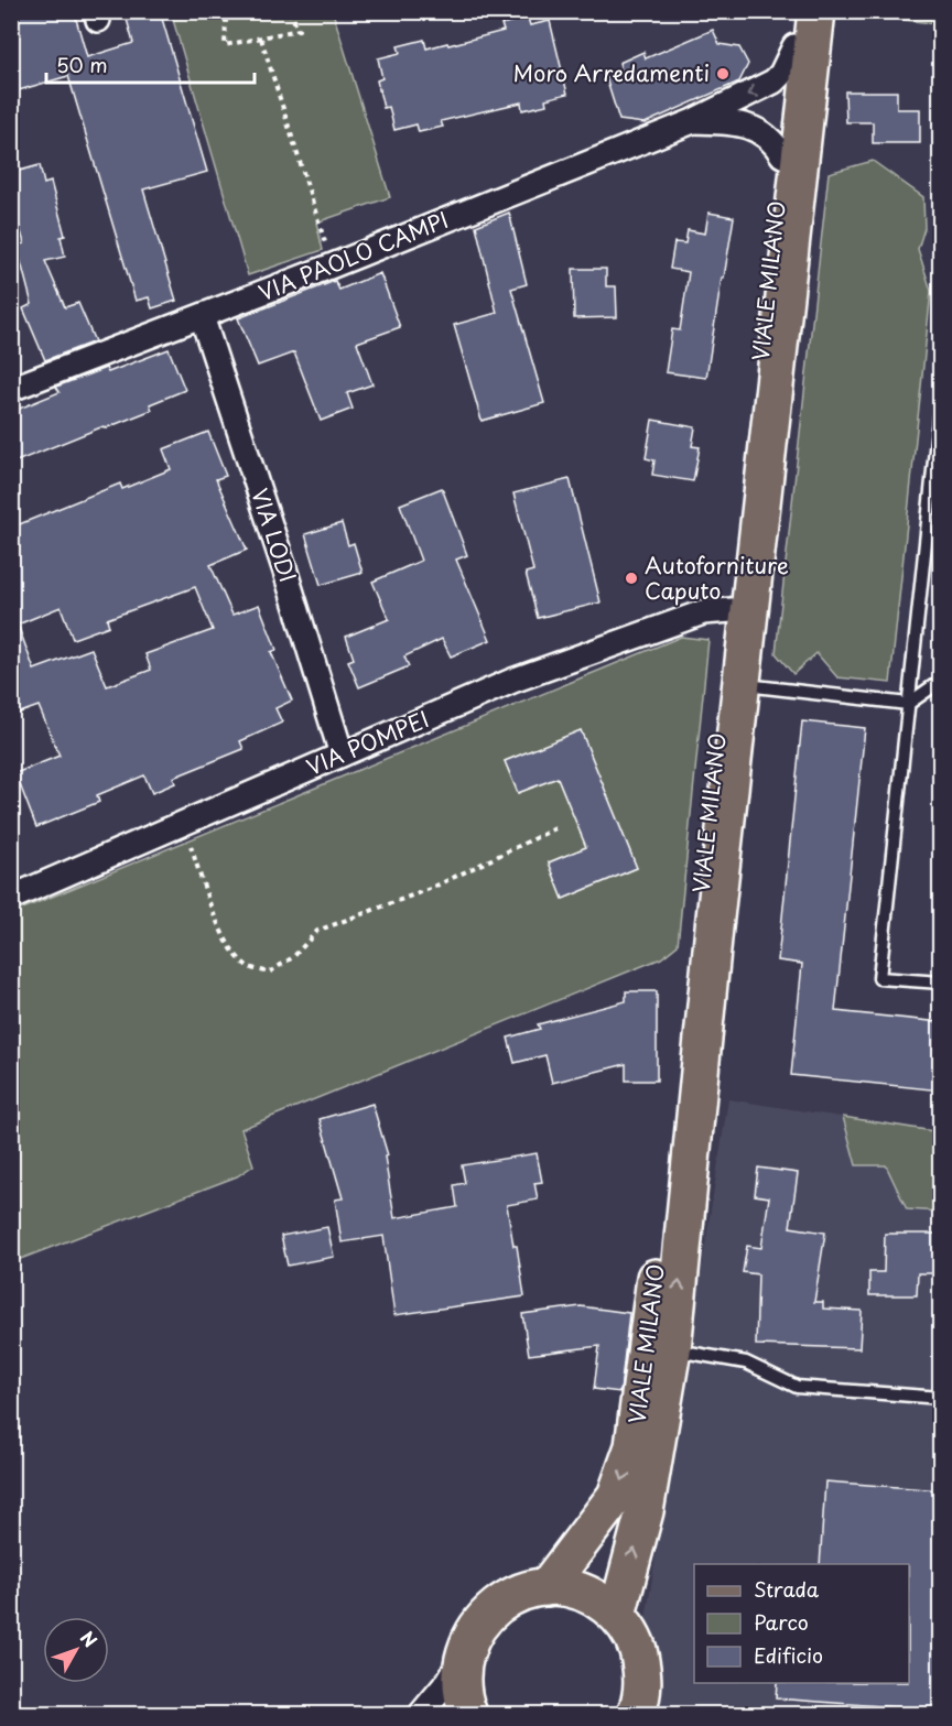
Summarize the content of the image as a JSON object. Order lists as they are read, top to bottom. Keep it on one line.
{"streets":{"main road":["VIALE MILANO"],"street":["VIA PAOLO CAMPI","VIA LODI","VIA POMPEI"]},"crossings":[["VIA PAOLO CAMPI","VIALE MILANO"],["VIA PAOLO CAMPI","VIA LODI"],["VIALE MILANO","VIA POMPEI"],["VIA LODI","VIA POMPEI"]],"places":["Moro Arredamenti","Autoforniture Caputo"],"legend":["Strada","Parco","Edificio"],"scale_bar":"50 m","north":"top right"}
